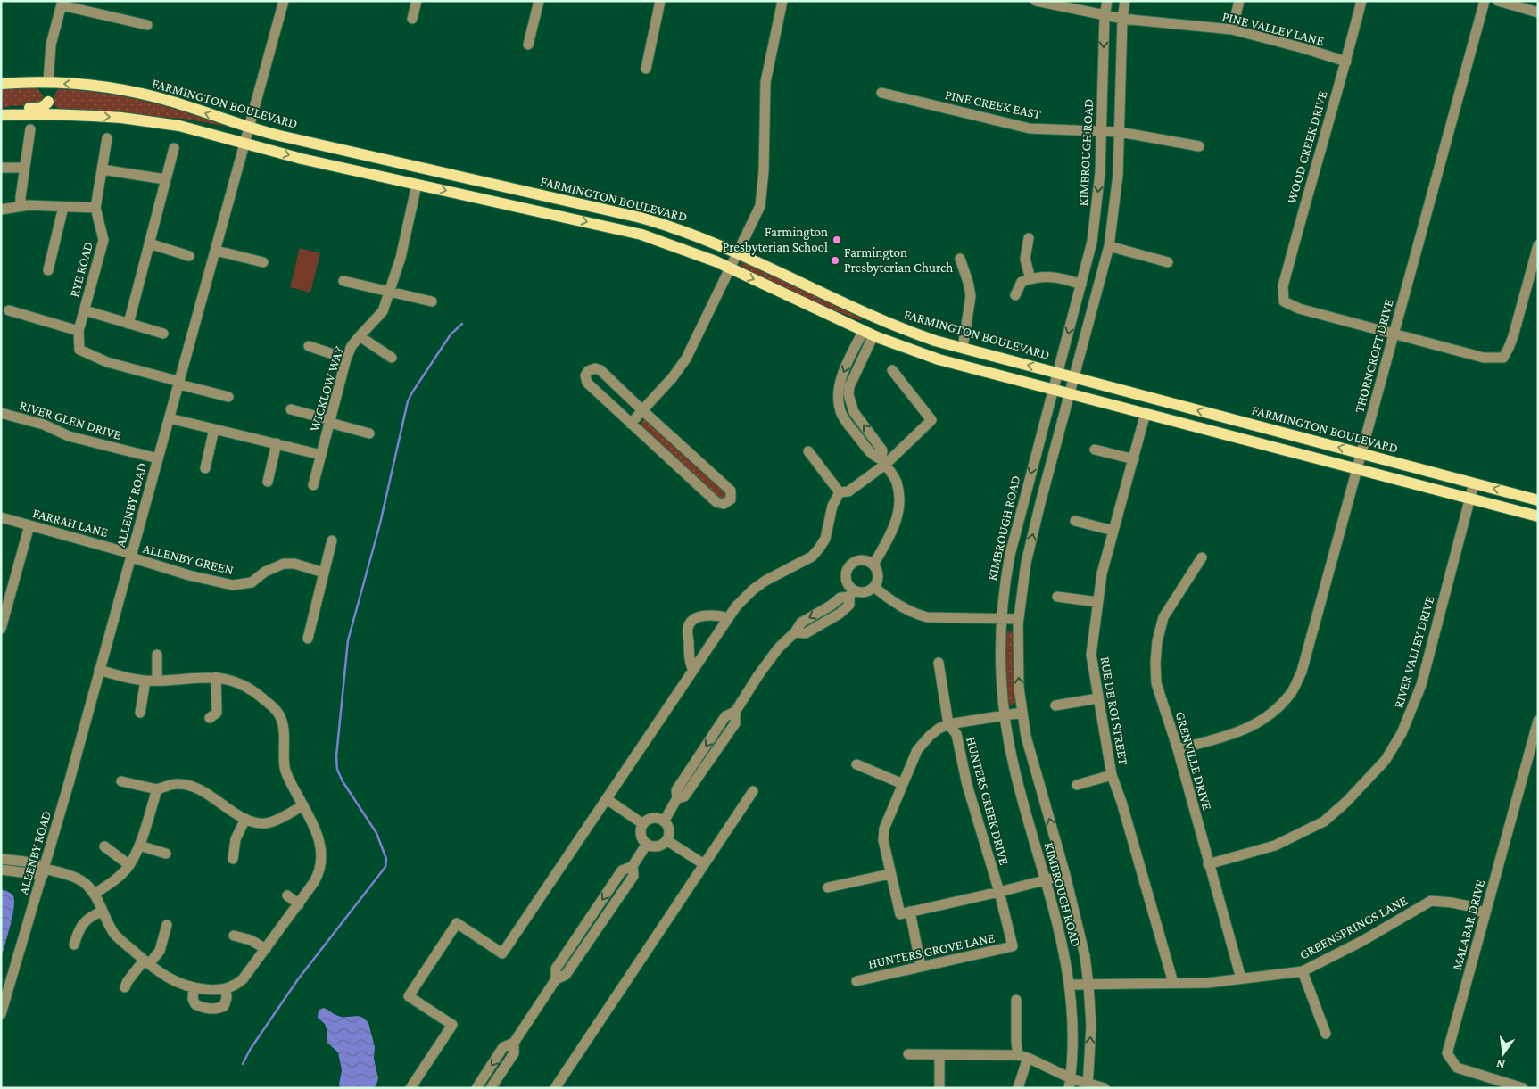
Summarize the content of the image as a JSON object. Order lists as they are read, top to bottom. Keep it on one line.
{"streets":{"main road":["FARMINGTON BOULEVARD"],"street":["PINE VALLEY LANE","PINE CREEK EAST","WOOD CREEK DRIVE","KIMBROUGH ROAD","RYE ROAD","THORNCROFT DRIVE","WICKLOW WAY","RIVER GLEN DRIVE","ALLENBY ROAD","FARRAH LANE","ALLENBY GREEN","RIVER VALLEY DRIVE","RUE DE ROI STREET","GRENVILLE DRIVE","HUNTERS CREEK DRIVE","MALABAR DRIVE","GREENSPRINGS LANE","HUNTERS GROVE LANE"]},"crossings":[["PINE VALLEY LANE","WOOD CREEK DRIVE"],["PINE VALLEY LANE","KIMBROUGH ROAD"],["FARMINGTON BOULEVARD","KIMBROUGH ROAD"],["FARMINGTON BOULEVARD","THORNCROFT DRIVE"],["FARMINGTON BOULEVARD","WICKLOW WAY"],["FARMINGTON BOULEVARD","ALLENBY ROAD"],["FARMINGTON BOULEVARD","RIVER VALLEY DRIVE"],["FARMINGTON BOULEVARD","RUE DE ROI STREET"],["PINE CREEK EAST","KIMBROUGH ROAD"],["WOOD CREEK DRIVE","THORNCROFT DRIVE"],["KIMBROUGH ROAD","GREENSPRINGS LANE"],["RYE ROAD","ALLENBY ROAD"],["THORNCROFT DRIVE","GRENVILLE DRIVE"],["RIVER GLEN DRIVE","ALLENBY ROAD"],["ALLENBY ROAD","FARRAH LANE"],["ALLENBY ROAD","ALLENBY GREEN"],["FARRAH LANE","ALLENBY GREEN"],["RIVER VALLEY DRIVE","GRENVILLE DRIVE"],["RUE DE ROI STREET","GREENSPRINGS LANE"],["GRENVILLE DRIVE","GREENSPRINGS LANE"],["HUNTERS CREEK DRIVE","HUNTERS GROVE LANE"],["MALABAR DRIVE","GREENSPRINGS LANE"]],"places":["Farmington Presbyterian School","Farmington Presbyterian Church"],"north":"bottom"}
